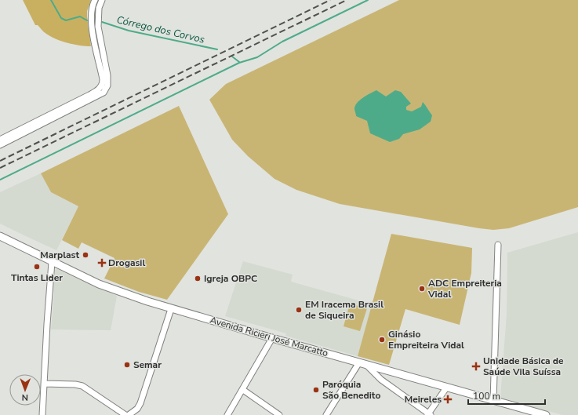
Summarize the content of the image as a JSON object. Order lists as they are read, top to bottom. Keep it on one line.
{"streets":{"main road":["Avenida Ricieri José Marcatto"]},"water":["Córrego dos Corvos"],"places":{"other":["Marplast","Tintas Lider","Igreja OBPC","ADC Empreiteria Vidal","EM Iracema Brasil de Siqueira","Ginásio Empreiteira Vidal","Semar","Paróquia São Benedito"],"health":["Drogasil","Unidade Básica de Saúde Vila Suíssa","Meireles"]},"scale_bar":"100 m","north":"bottom"}
